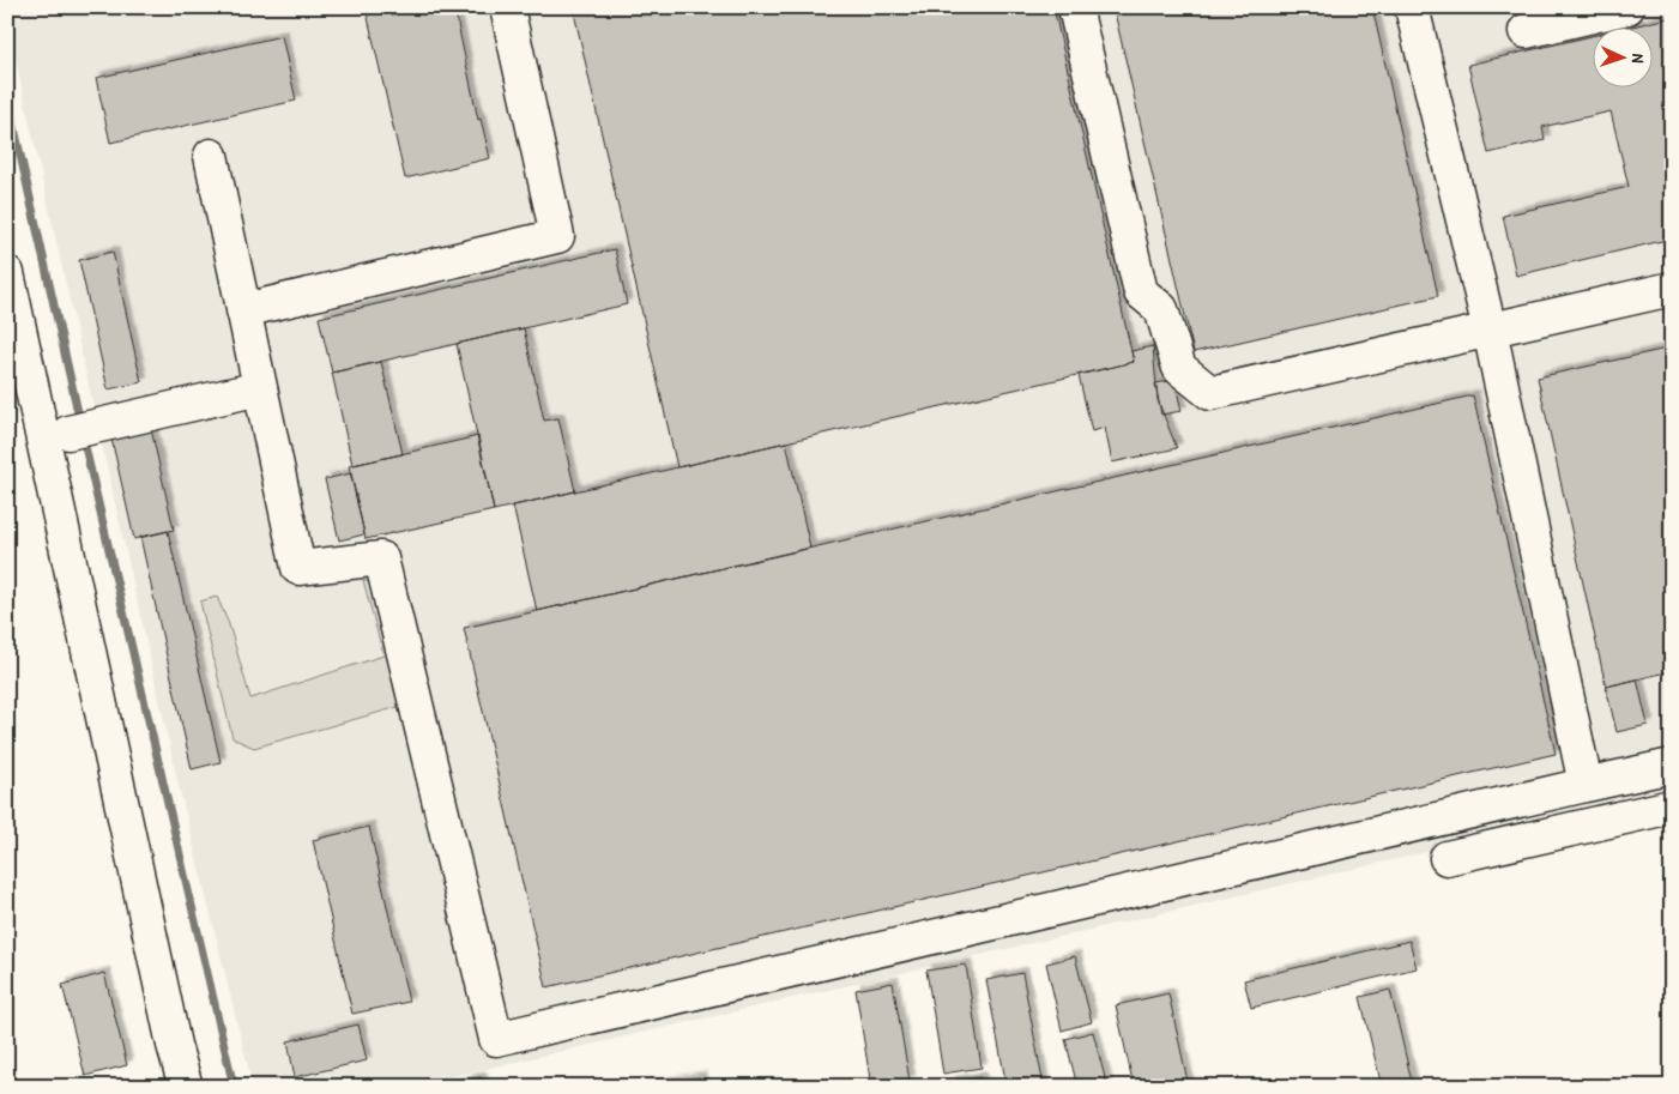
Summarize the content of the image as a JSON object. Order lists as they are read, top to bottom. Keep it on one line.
{"north":"right"}
